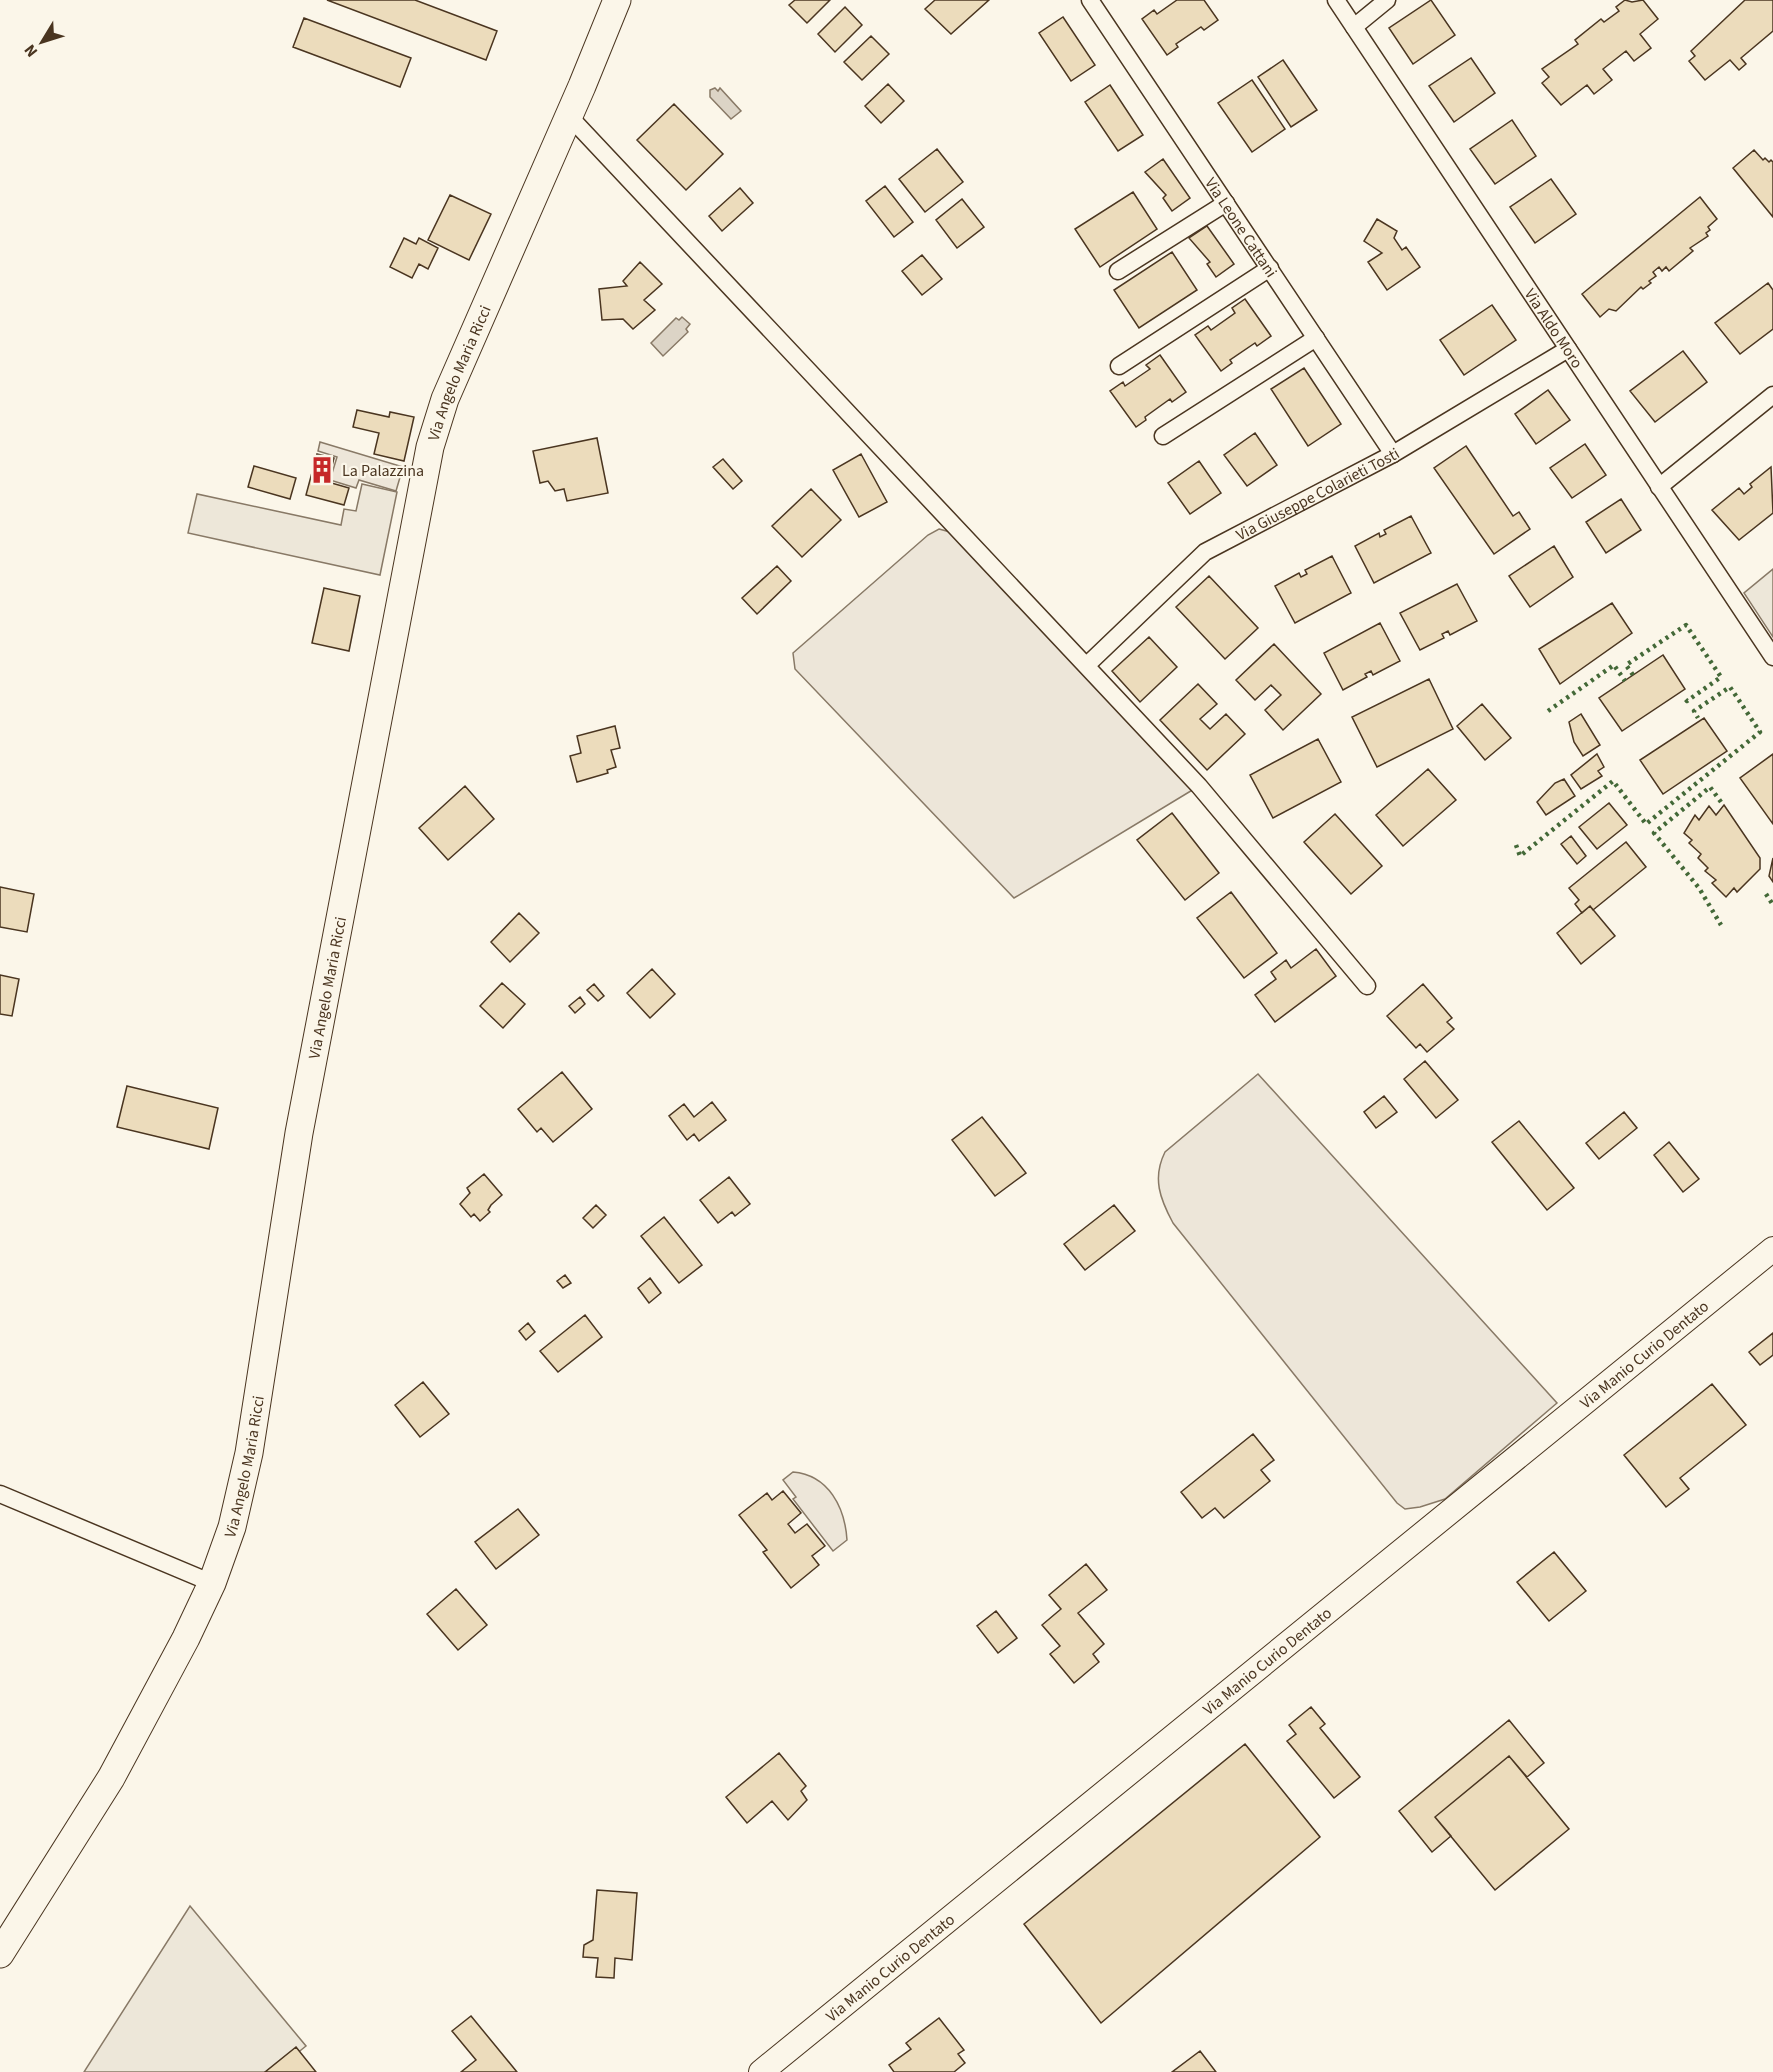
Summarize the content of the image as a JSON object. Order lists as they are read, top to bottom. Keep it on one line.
{"streets":{"main road":["Via Angelo Maria Ricci","Via Manio Curio Dentato"],"street":["Via Leone Cattani","Via Aldo Moro","Via Giuseppe Colarieti Tosti"]},"crossings":[["Via Leone Cattani","Via Giuseppe Colarieti Tosti"],["Via Aldo Moro","Via Giuseppe Colarieti Tosti"]],"places":{"building":["La Palazzina"]},"north":"bottom left"}
